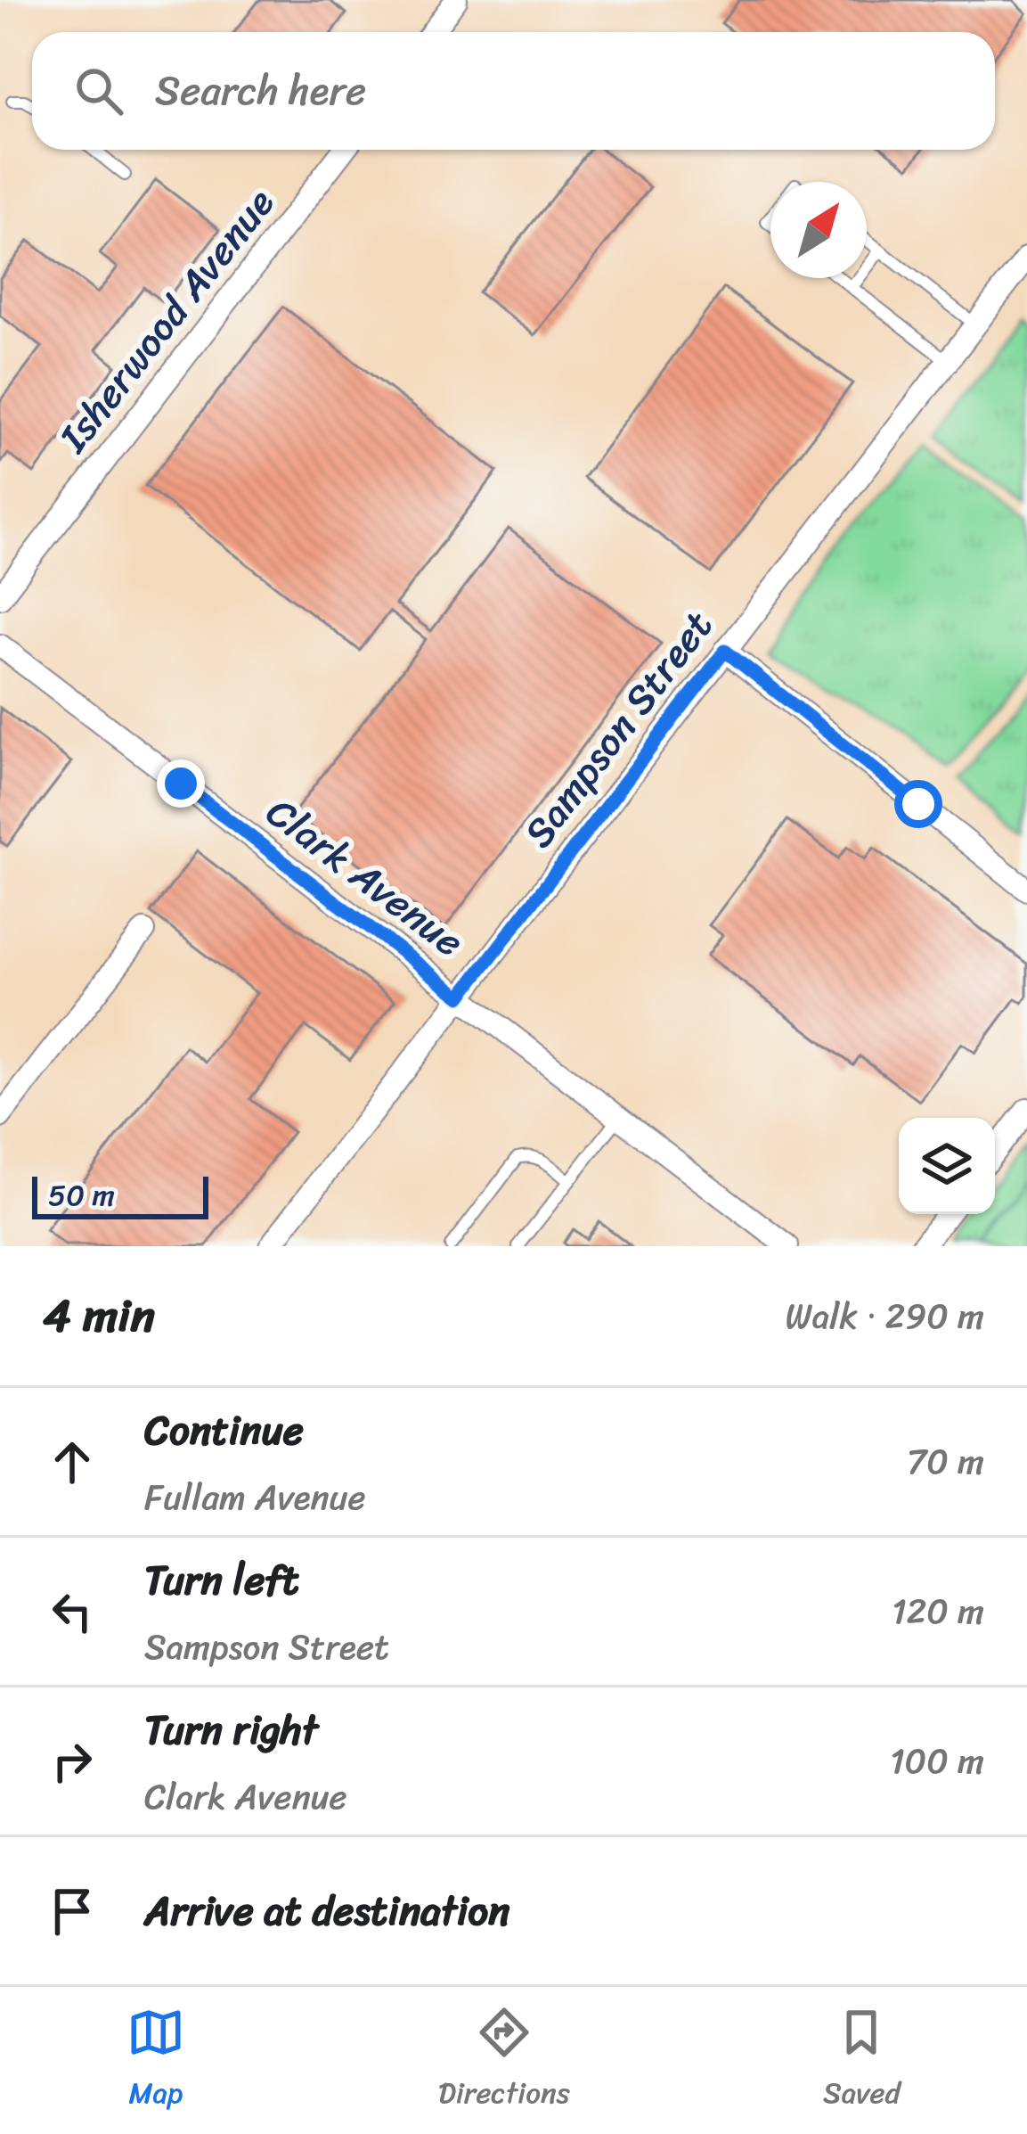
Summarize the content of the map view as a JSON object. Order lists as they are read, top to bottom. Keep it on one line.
{"streets":{"street":["Isherwood Avenue","Sampson Street","Clark Avenue"]},"crossings":[["Sampson Street","Clark Avenue"]],"scale_bar":"50 m","north":"top right","page":{"search":"Search here","scale":"50 m","heading":["4 min","Walk · 290 m"],"list":[["Continue","Fullam Avenue","70 m"],["Turn left","Sampson Street","120 m"],["Turn right","Clark Avenue","100 m"],"Arrive at destination"],"nav":["Map","Directions","Saved"]}}
